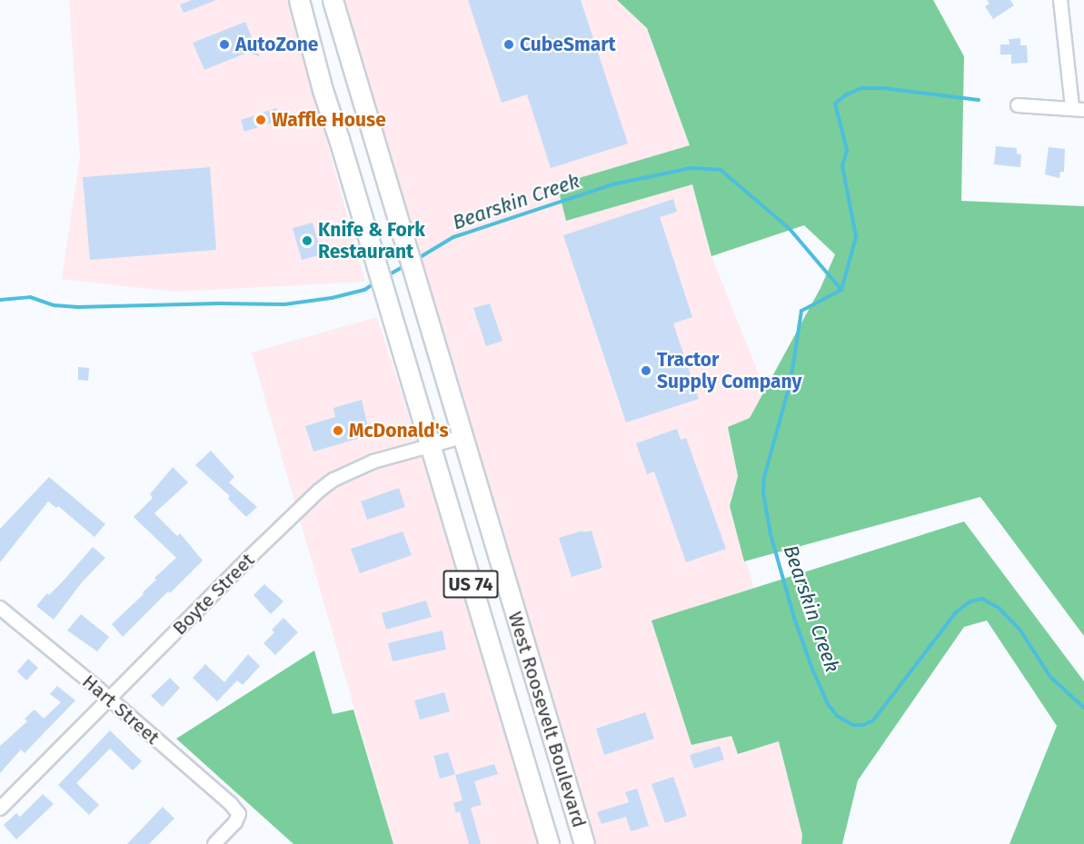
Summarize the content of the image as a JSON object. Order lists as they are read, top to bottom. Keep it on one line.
{"streets":{"highway":["US 74","West Roosevelt Boulevard"],"street":["Boyte Street","Hart Street"]},"crossings":[["Boyte Street","Hart Street"],["Boyte Street","West Roosevelt Boulevard"]],"water":["Bearskin Creek"],"places":["AutoZone","CubeSmart","Waffle House","Knife & Fork Restaurant","Tractor Supply Company","McDonald's"]}
